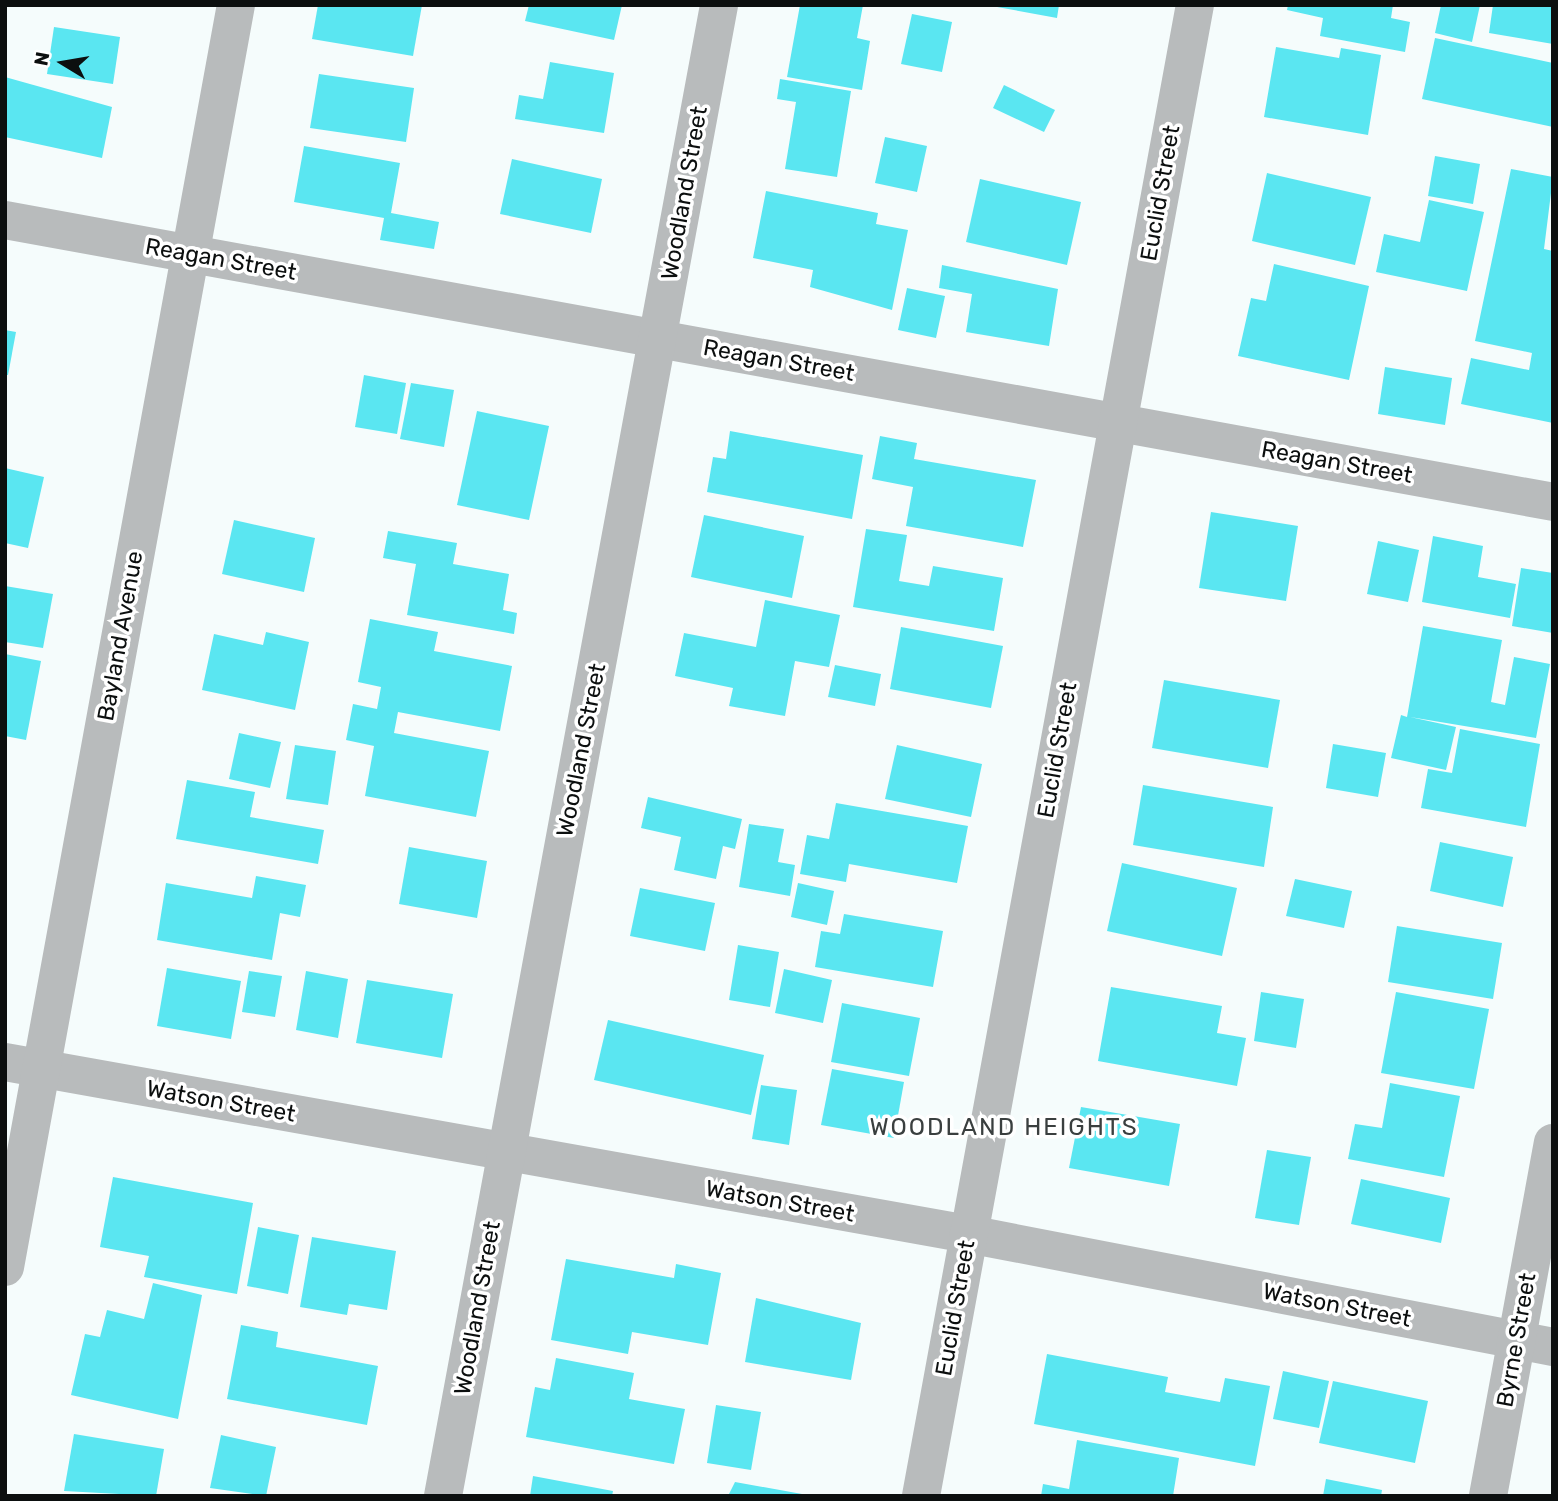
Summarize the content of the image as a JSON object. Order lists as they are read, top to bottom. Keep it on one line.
{"streets":{"street":["Woodland Street","Euclid Street","Reagan Street","Bayland Avenue","Watson Street","Byrne Street"]},"crossings":[["Woodland Street","Reagan Street"],["Woodland Street","Watson Street"],["Euclid Street","Reagan Street"],["Euclid Street","Watson Street"],["Reagan Street","Bayland Avenue"],["Bayland Avenue","Watson Street"],["Watson Street","Byrne Street"]],"districts":["WOODLAND HEIGHTS"],"north":"left"}
